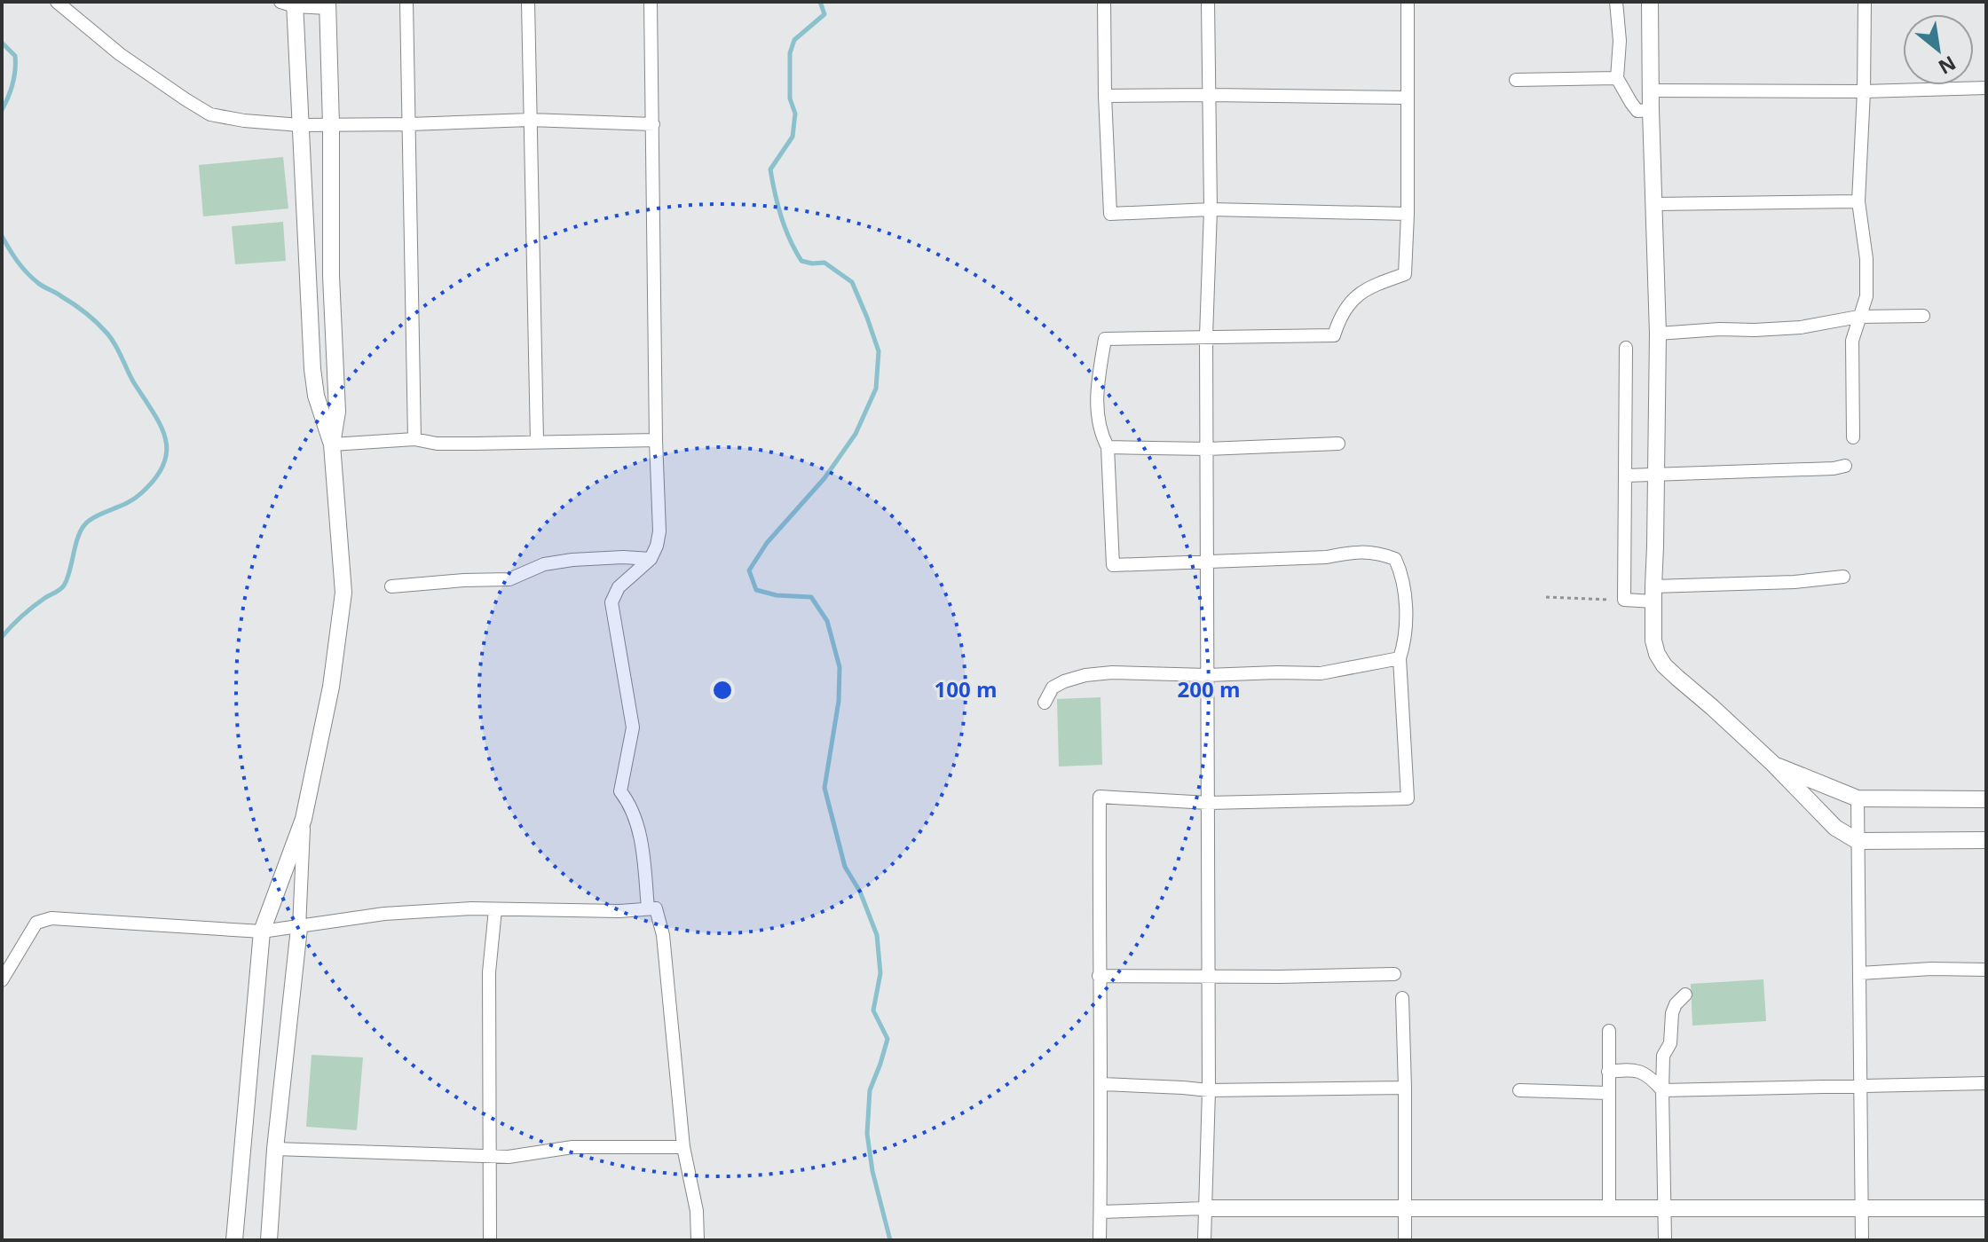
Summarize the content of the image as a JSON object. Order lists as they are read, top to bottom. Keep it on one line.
{"north":"bottom right","rings":["100 m","200 m"]}
